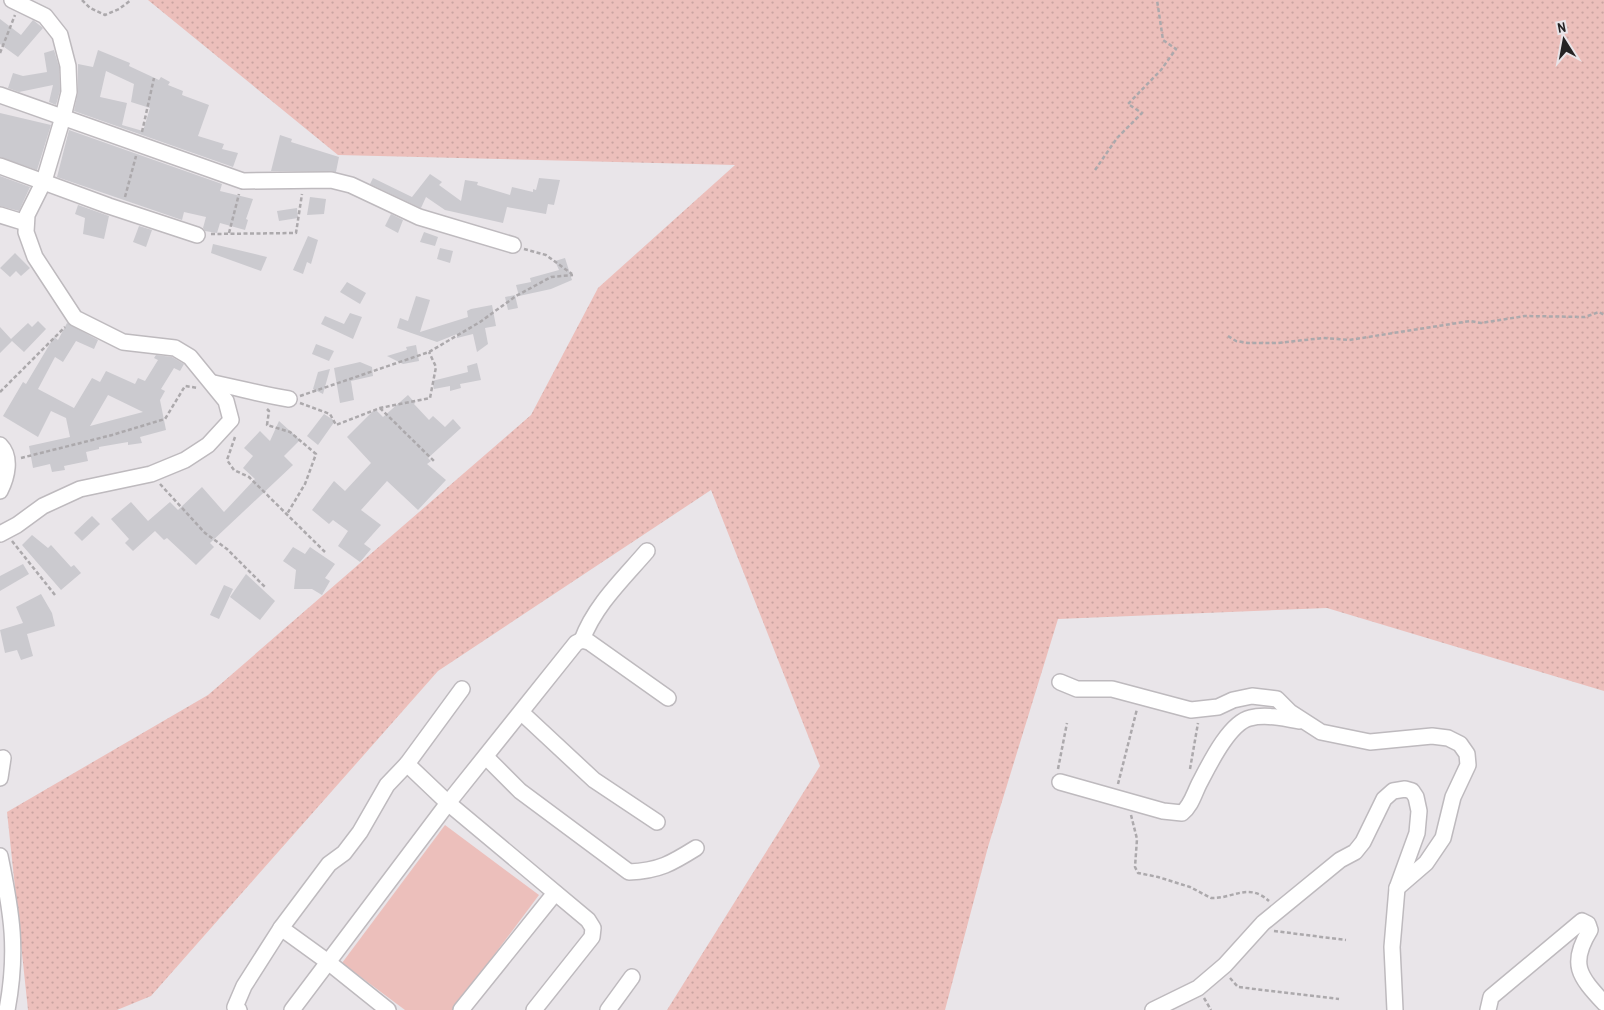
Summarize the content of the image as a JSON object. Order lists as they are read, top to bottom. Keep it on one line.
{"north":"top"}
